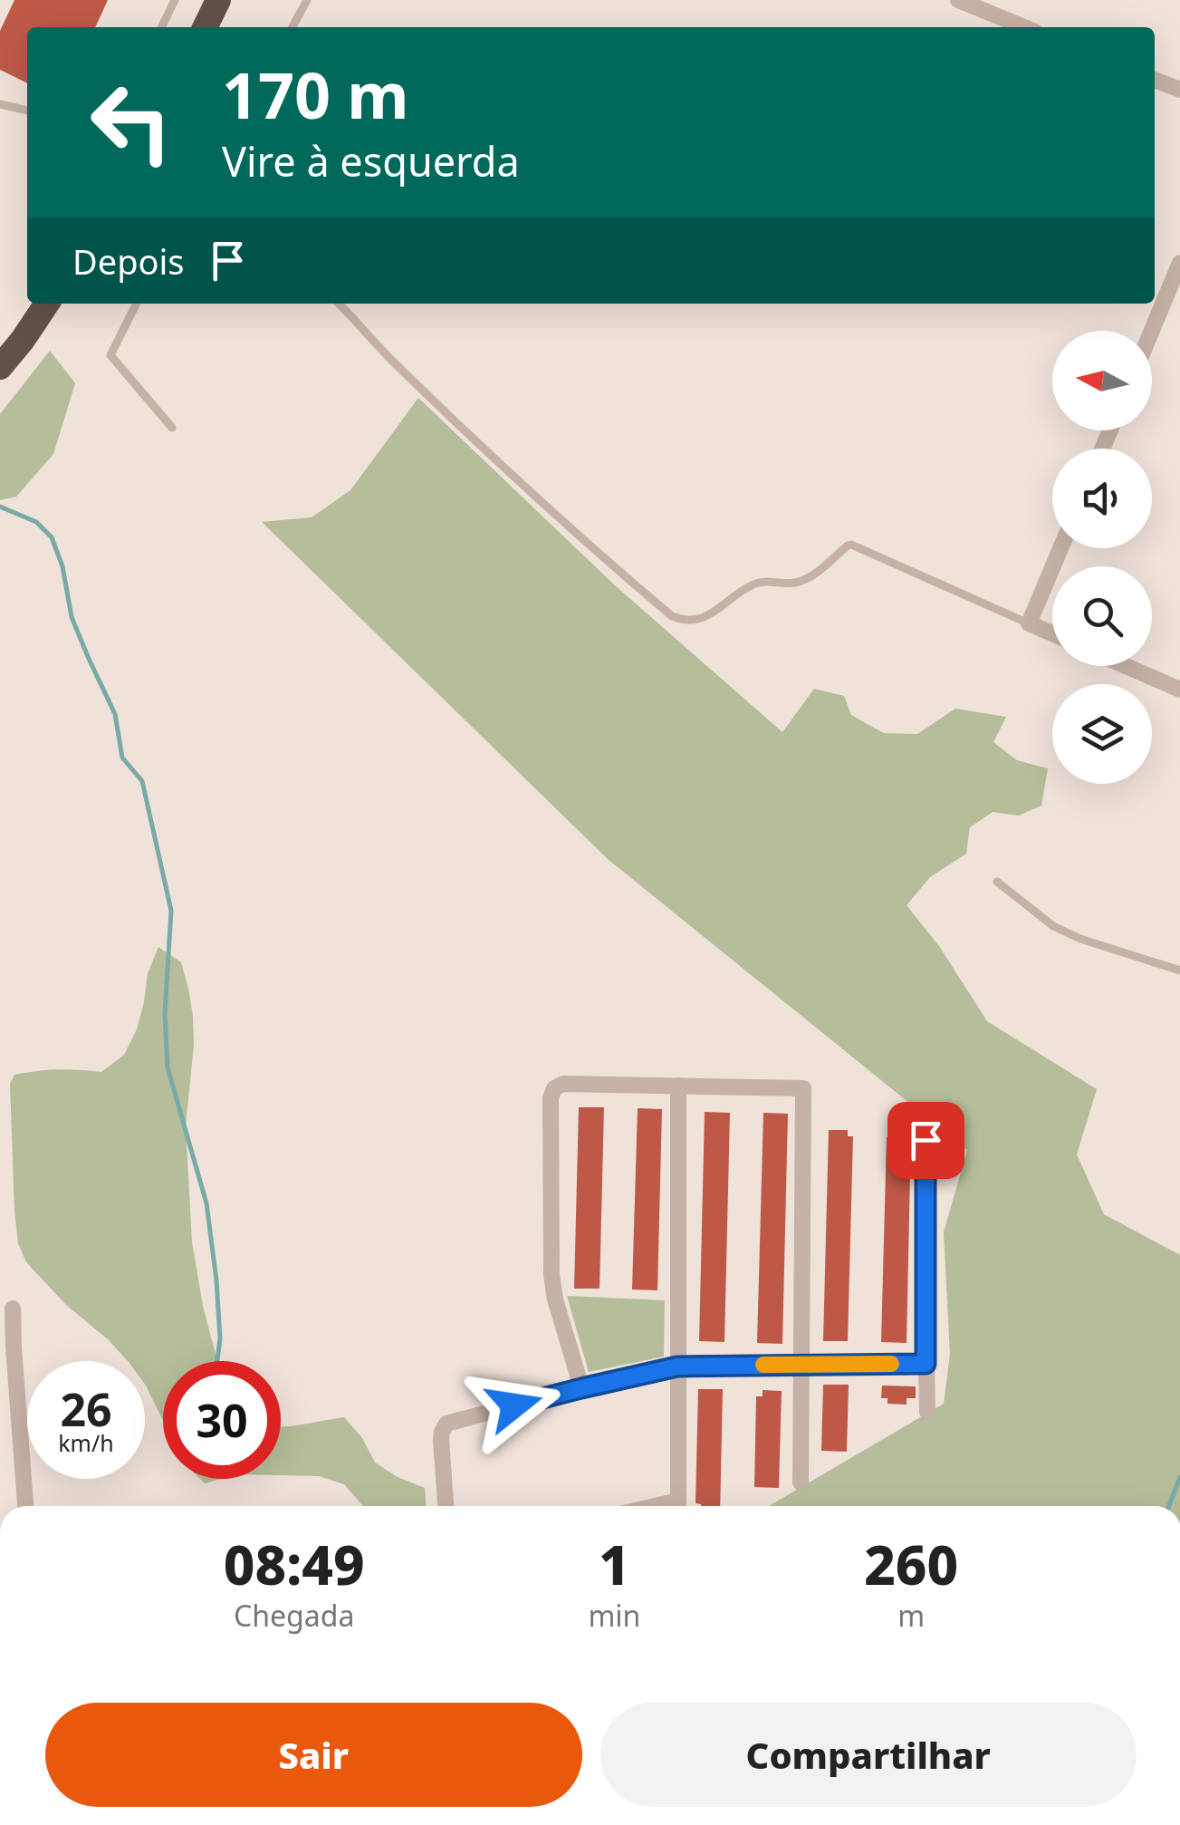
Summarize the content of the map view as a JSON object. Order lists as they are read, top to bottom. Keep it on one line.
{"north":"left","page":{"turn":["170 m","Vire à esquerda"],"then":"Depois","speed":"26 km/h","limit":"30","eta":["08:49","Chegada","1","min","260","m"],"buttons":["Sair","Compartilhar"]}}
